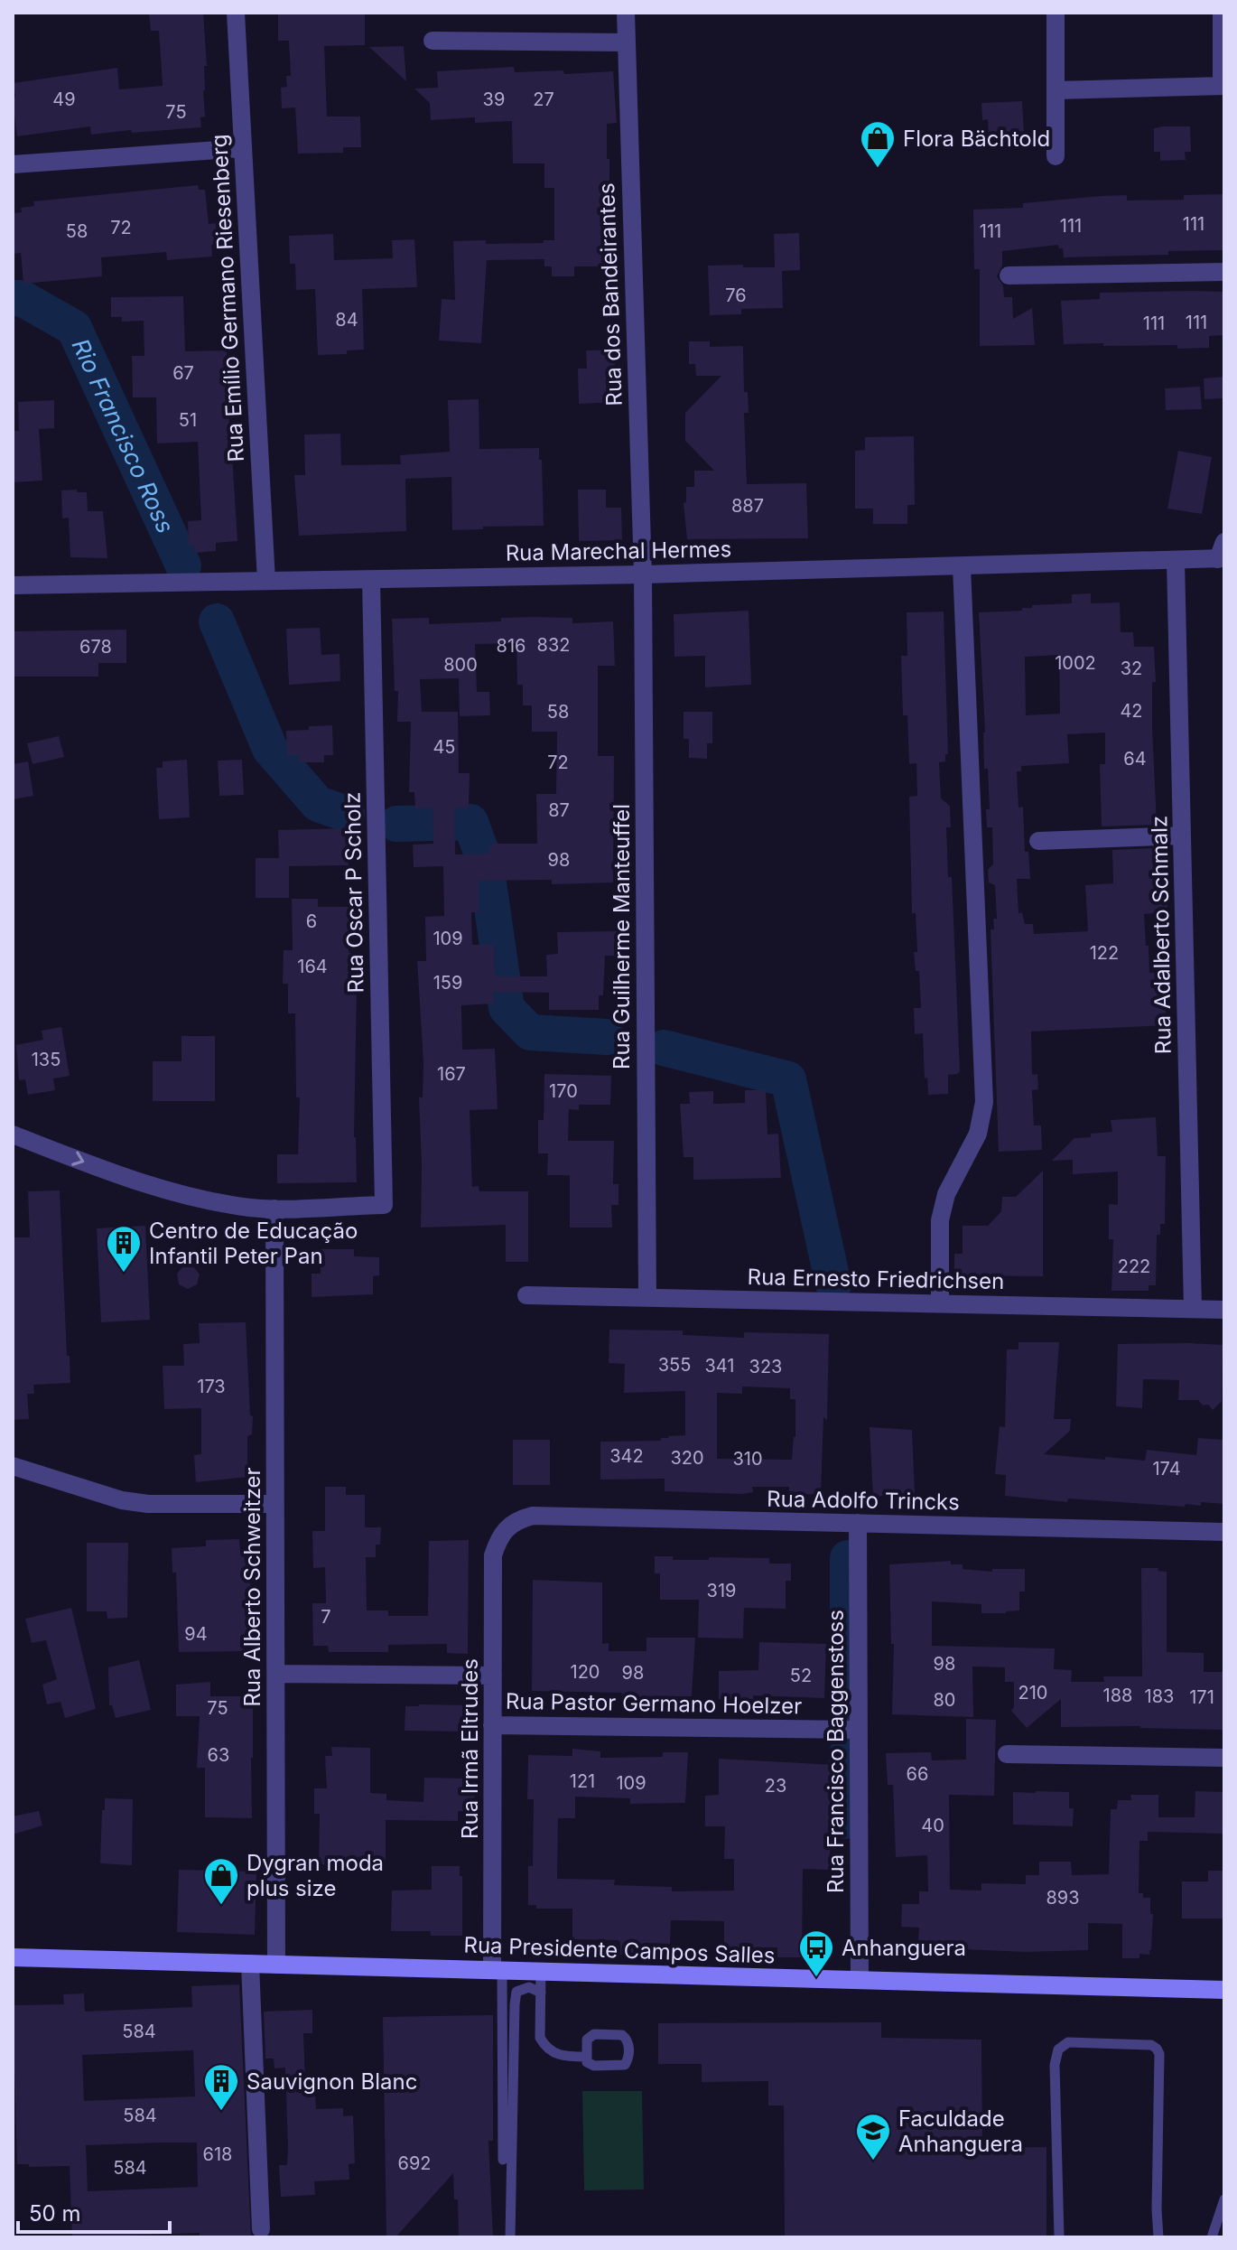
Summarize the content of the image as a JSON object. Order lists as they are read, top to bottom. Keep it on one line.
{"streets":{"main road":["Rua Presidente Campos Salles"],"street":["Rua dos Bandeirantes","Rua Emílio Germano Riesenberg","Rua Marechal Hermes","Rua Oscar P Scholz","Rua Adalberto Schmalz","Rua Guilherme Manteuffel","Rua Ernesto Friedrichsen","Rua Adolfo Trincks","Rua Alberto Schweitzer","Rua Pastor Germano Hoelzer","Rua Irmã Eltrudes","Rua Francisco Baggenstoss"]},"crossings":[["Rua dos Bandeirantes","Rua Marechal Hermes"],["Rua dos Bandeirantes","Rua Guilherme Manteuffel"],["Rua Emílio Germano Riesenberg","Rua Marechal Hermes"],["Rua Marechal Hermes","Rua Oscar P Scholz"],["Rua Marechal Hermes","Rua Adalberto Schmalz"],["Rua Marechal Hermes","Rua Guilherme Manteuffel"],["Rua Oscar P Scholz","Rua Alberto Schweitzer"],["Rua Adalberto Schmalz","Rua Ernesto Friedrichsen"],["Rua Guilherme Manteuffel","Rua Ernesto Friedrichsen"],["Rua Adolfo Trincks","Rua Irmã Eltrudes"],["Rua Adolfo Trincks","Rua Francisco Baggenstoss"],["Rua Alberto Schweitzer","Rua Presidente Campos Salles"],["Rua Pastor Germano Hoelzer","Rua Irmã Eltrudes"],["Rua Pastor Germano Hoelzer","Rua Francisco Baggenstoss"],["Rua Irmã Eltrudes","Rua Presidente Campos Salles"],["Rua Francisco Baggenstoss","Rua Presidente Campos Salles"]],"water":["Rio Francisco Ross"],"places":{"shop":["Flora Bächtold","Dygran moda plus size"],"building":["Centro de Educação Infantil Peter Pan","Sauvignon Blanc"],"bus stop":["Anhanguera"],"school or university":["Faculdade Anhanguera"]},"house_numbers":["49","39","27","75","111","111","72","58","111","76","84","111","111","67","51","887","832","816","678","1002","800","32","42","58","45","64","72","87","98","6","109","122","164","159","135","167","170","222","355","341","323","173","342","320","310","174","319","7","94","98","120","98","52","210","188","183","171","80","75","63","66","121","109","23","40","893","584","584","618","692","584"],"scale_bar":"50 m"}
